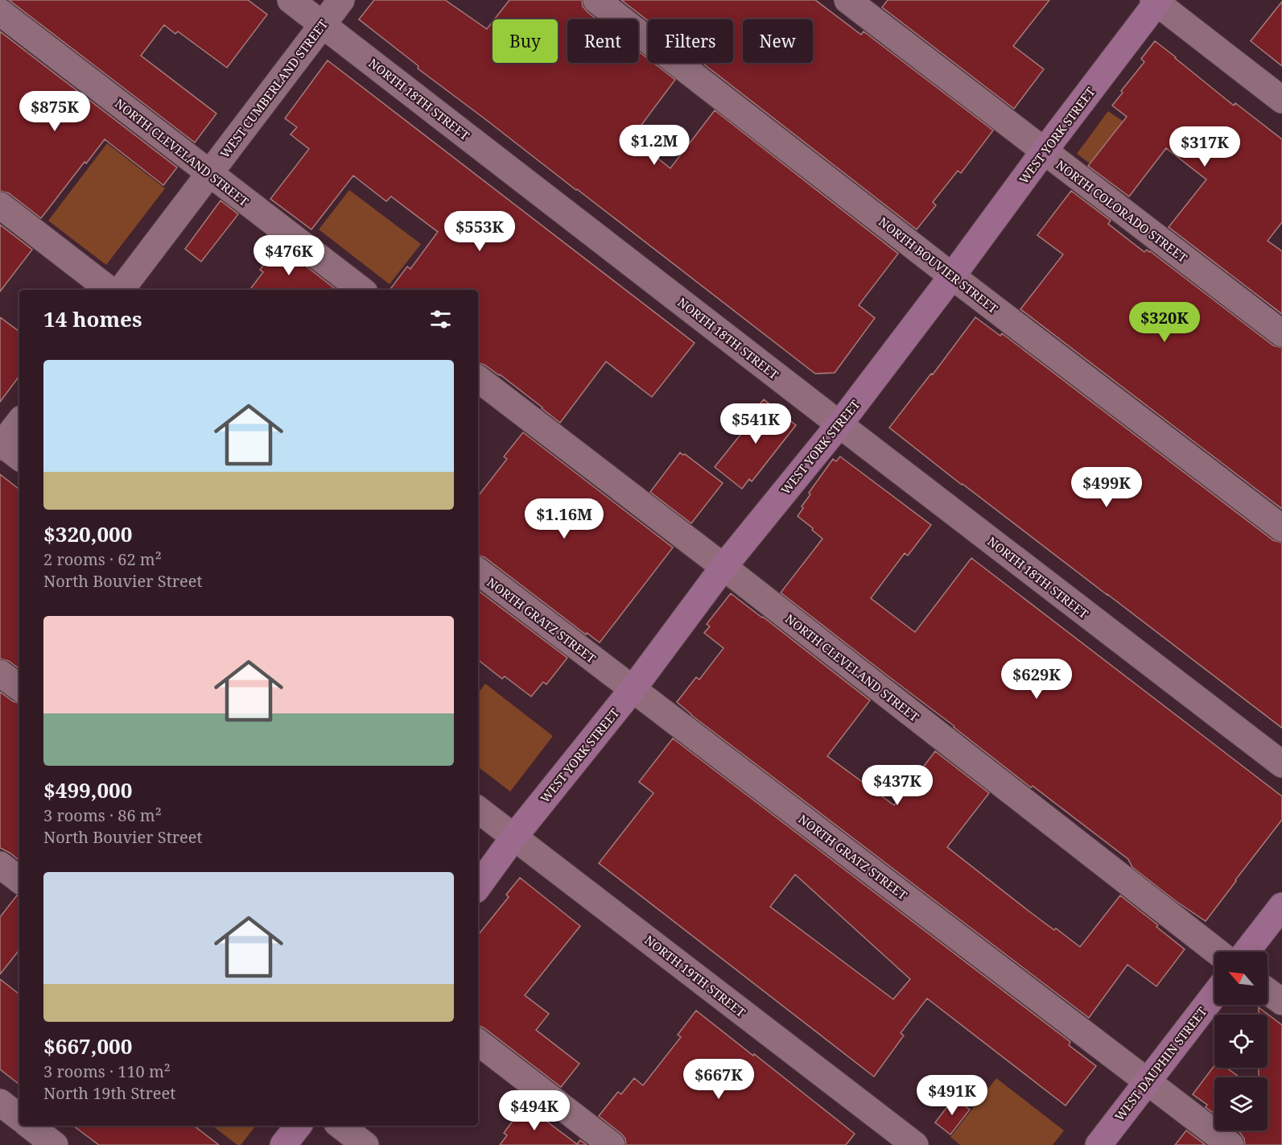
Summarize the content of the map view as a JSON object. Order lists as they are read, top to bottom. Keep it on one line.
{"streets":{"street":["WEST CUMBERLAND STREET","NORTH 18TH STREET","WEST YORK STREET","NORTH CLEVELAND STREET","NORTH COLORADO STREET","NORTH BOUVIER STREET","NORTH GRATZ STREET","NORTH 19TH STREET","WEST DAUPHIN STREET"]},"crossings":[["WEST CUMBERLAND STREET","NORTH 18TH STREET"],["WEST CUMBERLAND STREET","NORTH CLEVELAND STREET"],["NORTH 18TH STREET","WEST YORK STREET"],["WEST YORK STREET","NORTH CLEVELAND STREET"],["WEST YORK STREET","NORTH COLORADO STREET"],["WEST YORK STREET","NORTH BOUVIER STREET"],["WEST YORK STREET","NORTH GRATZ STREET"],["WEST YORK STREET","NORTH 19TH STREET"],["NORTH GRATZ STREET","WEST DAUPHIN STREET"]],"north":"top left","page":{"chip":["Buy","Rent","Filters","New"],"price":["$875K","$1.2M","$317K","$553K","$476K","$320K","$541K","$499K","$1.16M","$629K","$437K","$667K","$491K","$494K"],"heading":"14 homes","list":[{"name":"$320,000","note":"2 rooms · 62 m² · North Bouvier Street"},{"name":"$499,000","note":"3 rooms · 86 m² · North Bouvier Street"},{"name":"$667,000","note":"3 rooms · 110 m² · North 19th Street"}]}}
